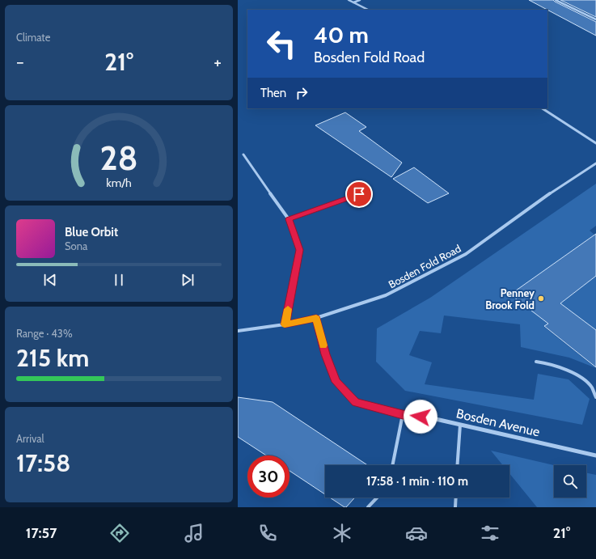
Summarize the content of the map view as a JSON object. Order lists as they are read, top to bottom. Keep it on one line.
{"streets":{"street":["Bosden Fold Road","Bosden Avenue"]},"crossings":[["Bosden Fold Road","Bosden Avenue"]],"places":["Penney Brook Fold"],"page":{"tile":["Climate",["Range · 43%","215 km"],["Arrival","17:58"]],"turn":["40 m","Bosden Fold Road"],"heat":["−","21°","+"],"then":"Then","song":["Blue Orbit","Sona"],"limit":"30","trip":"17:58 · 1 min · 110 m","tabs":["17:57","21°"],"gauge":["28","km/h"]}}
